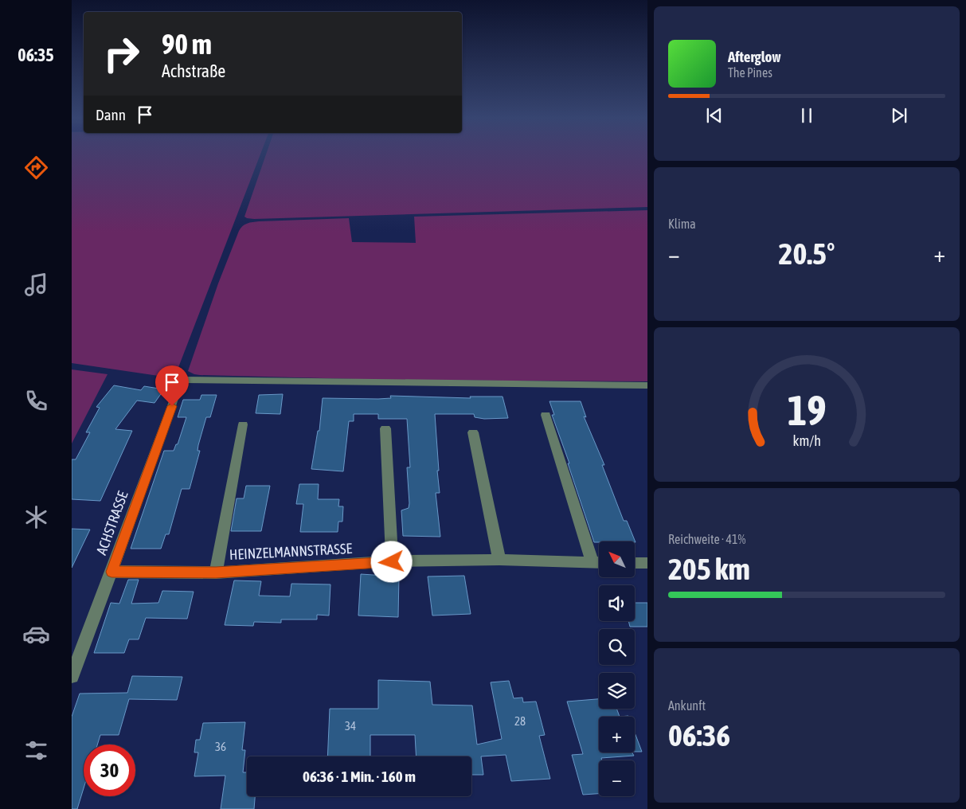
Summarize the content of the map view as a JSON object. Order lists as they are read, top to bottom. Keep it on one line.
{"streets":{"street":["ACHSTRASSE","HEINZELMANNSTRASSE"]},"crossings":[["ACHSTRASSE","HEINZELMANNSTRASSE"]],"house_numbers":["28","34","36"],"north":"top left","page":{"tabs":"06:35","turn":["90 m","Achstraße"],"song":["Afterglow","The Pines"],"then":"Dann","tile":["Klima",["Reichweite · 41%","205 km"],["Ankunft","06:36"]],"heat":["−","20.5°","+"],"map_buttons":["+","−"],"limit":"30","trip":"06:36 · 1 Min. · 160 m","gauge":["19","km/h"]}}
